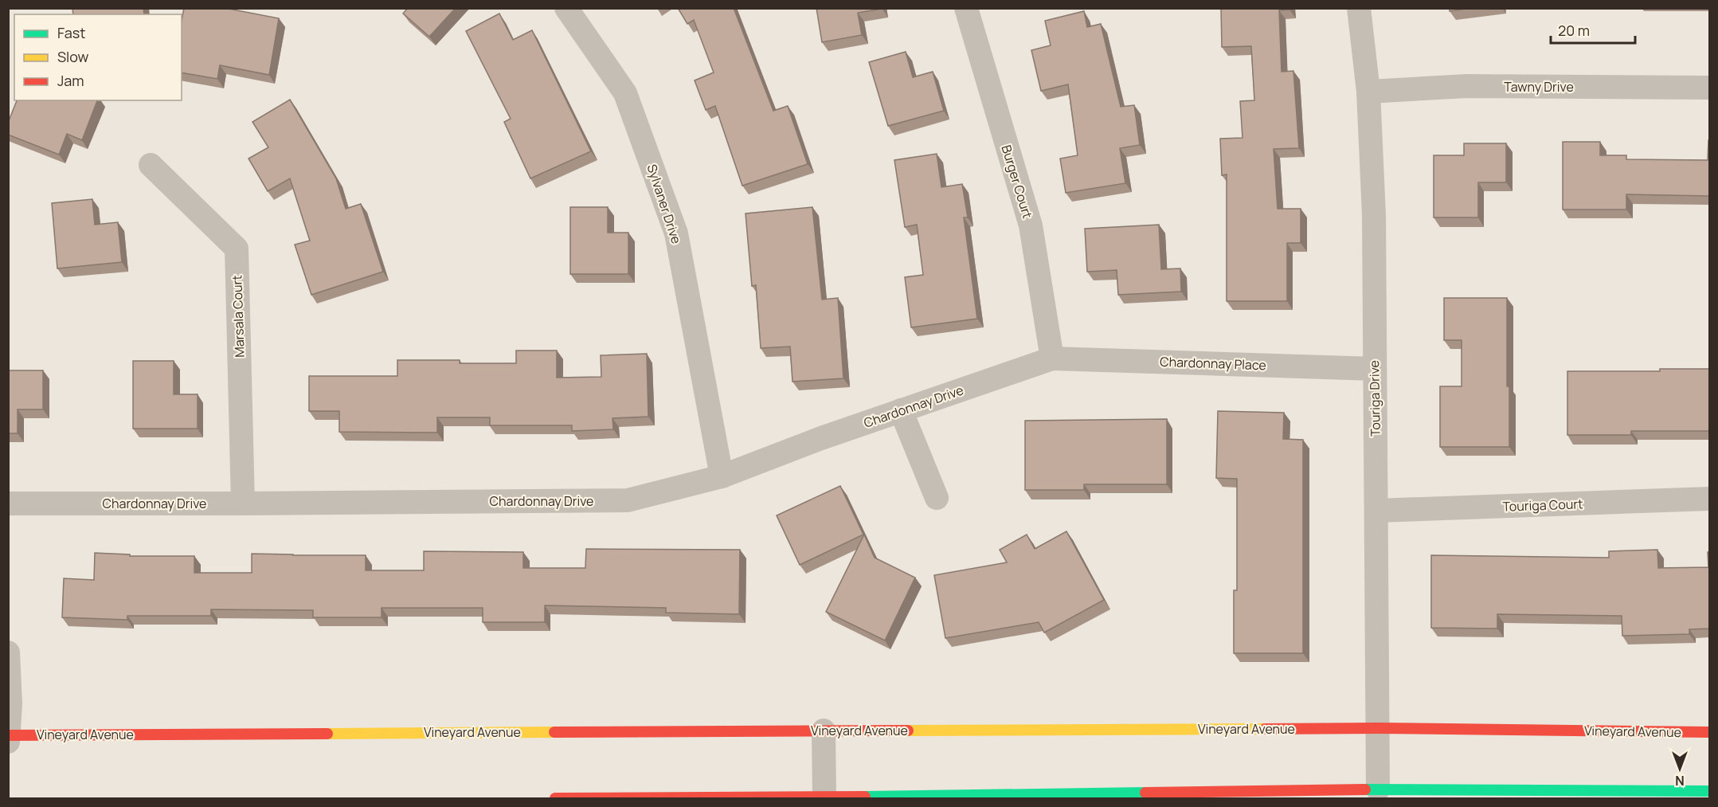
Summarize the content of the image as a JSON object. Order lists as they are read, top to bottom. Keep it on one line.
{"streets":{"street":["Tawny Drive","Burger Court","Sylvaner Drive","Marsala Court","Chardonnay Place","Touriga Drive","Chardonnay Drive","Touriga Court","Vineyard Avenue"]},"crossings":[["Tawny Drive","Touriga Drive"],["Burger Court","Chardonnay Place"],["Burger Court","Chardonnay Drive"],["Sylvaner Drive","Chardonnay Drive"],["Marsala Court","Chardonnay Drive"],["Chardonnay Place","Touriga Drive"],["Chardonnay Place","Chardonnay Drive"],["Touriga Drive","Touriga Court"],["Touriga Drive","Vineyard Avenue"]],"legend":["Fast","Slow","Jam"],"scale_bar":"20 m","north":"bottom"}
